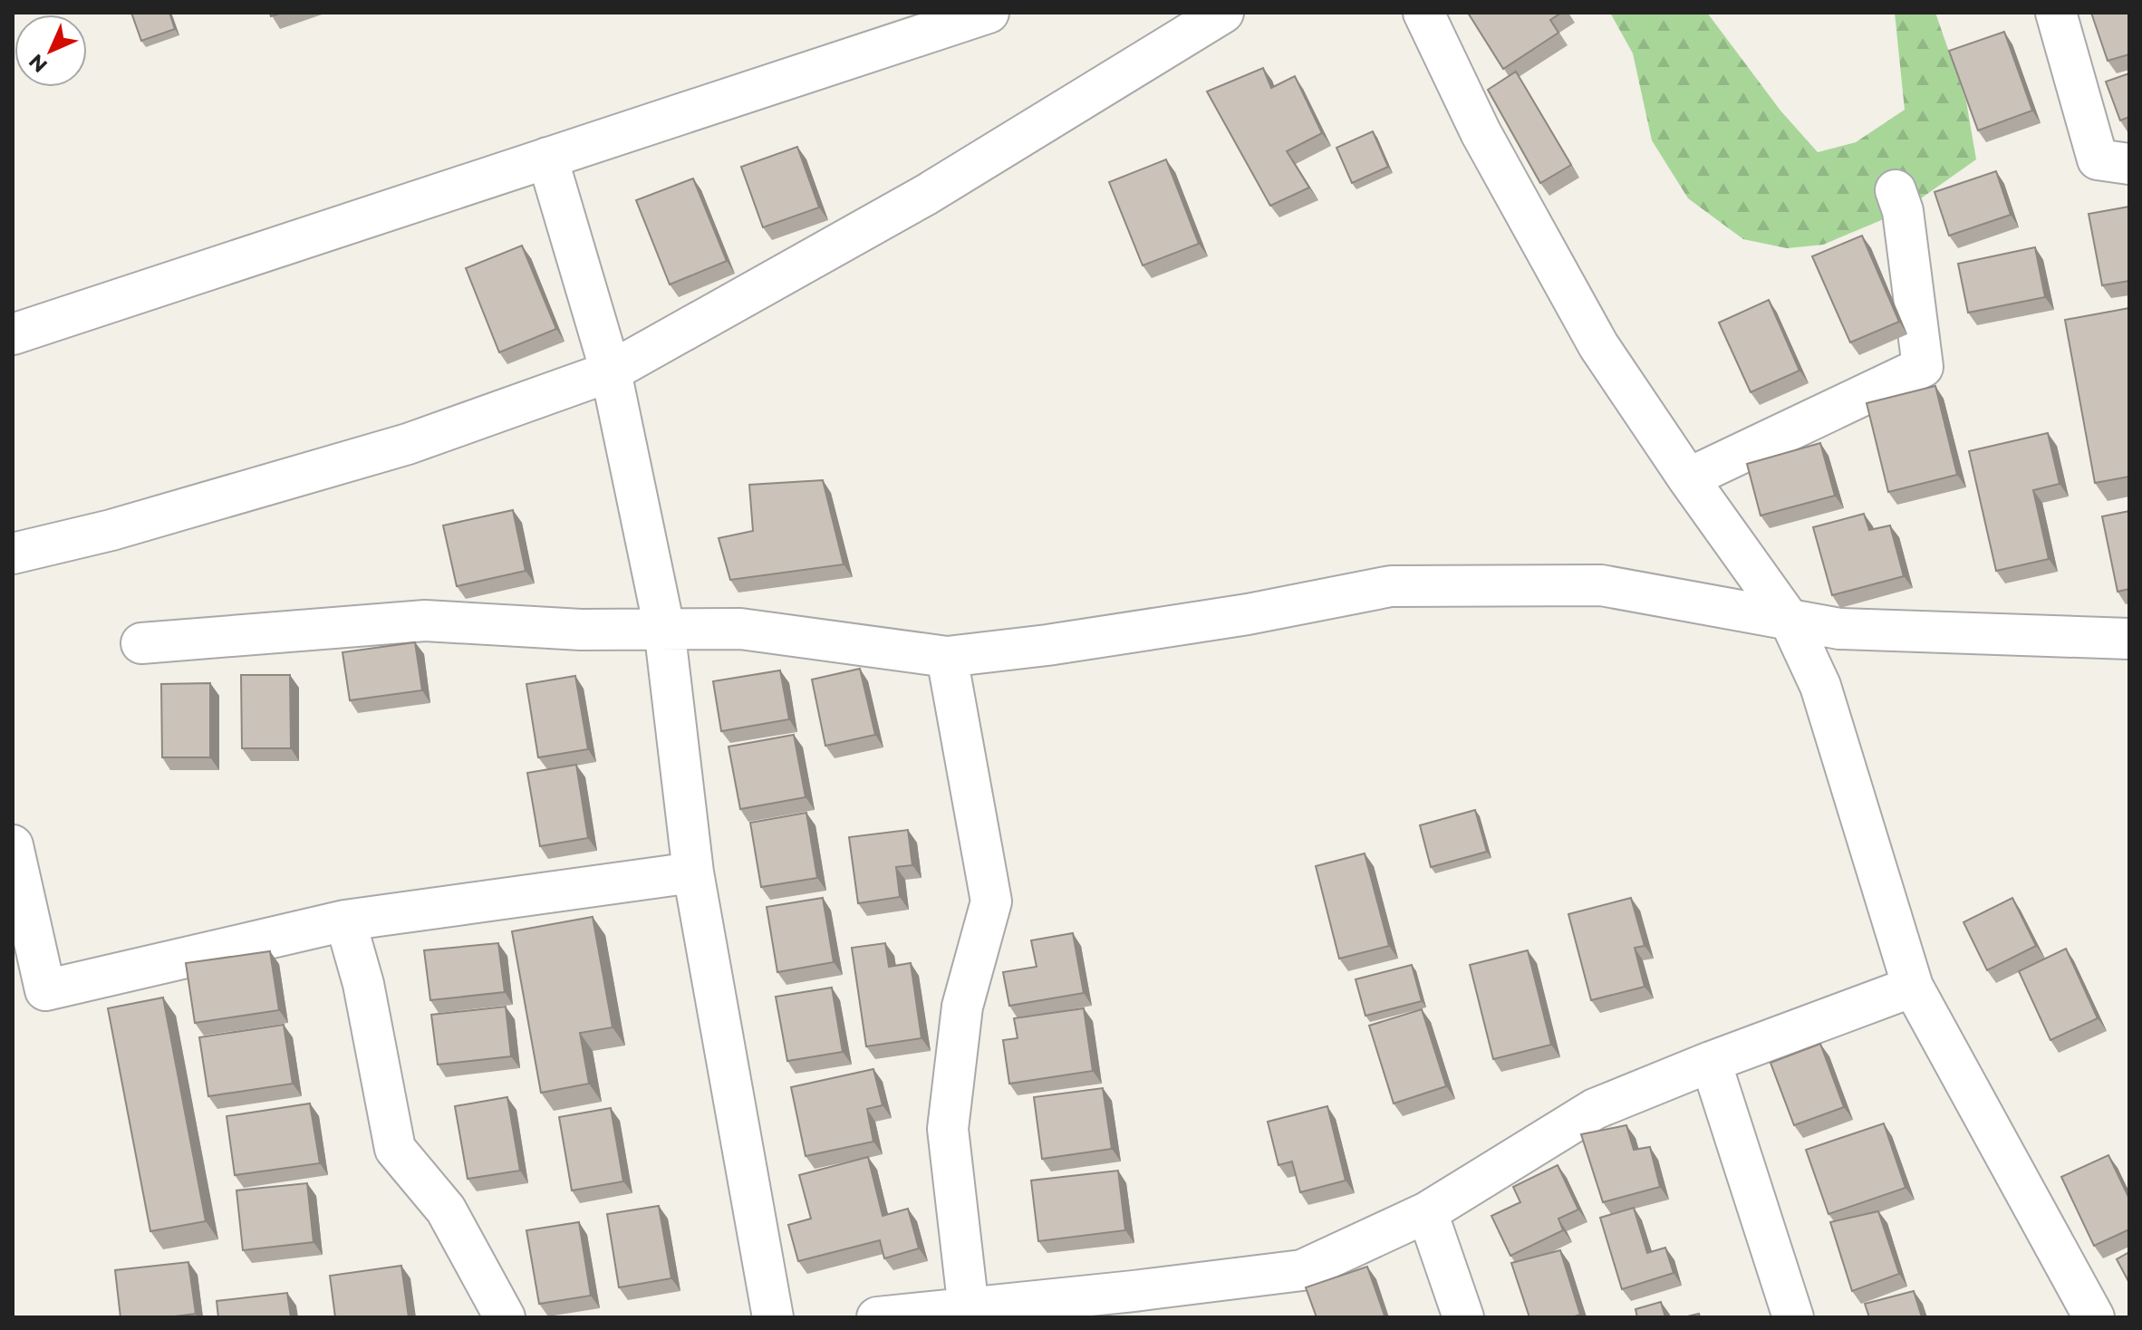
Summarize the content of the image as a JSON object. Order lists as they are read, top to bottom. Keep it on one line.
{"north":"bottom left"}
